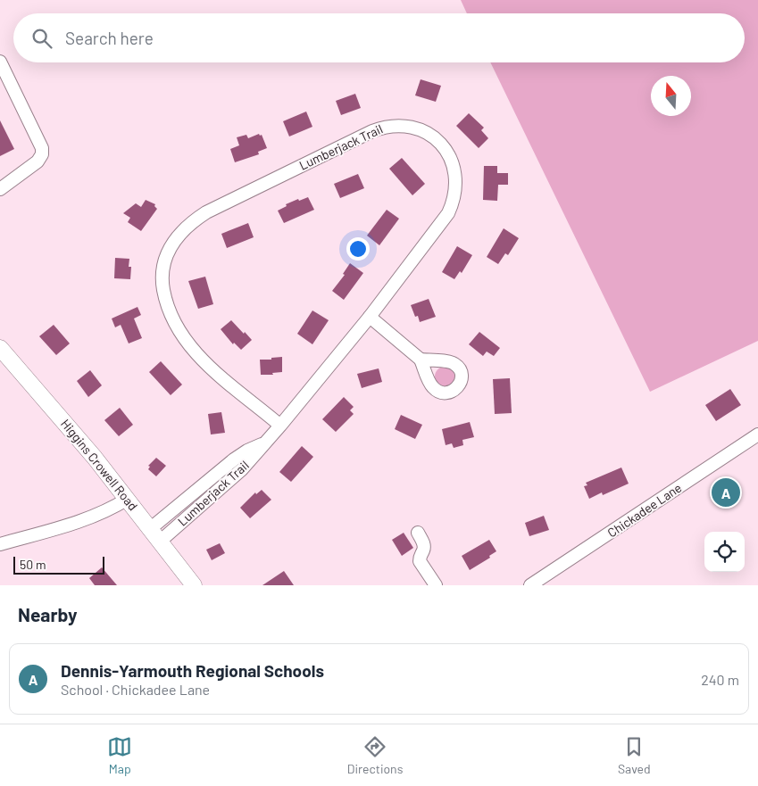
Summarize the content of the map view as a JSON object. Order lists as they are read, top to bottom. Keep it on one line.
{"streets":{"main road":["Higgins Crowell Road"],"street":["Lumberjack Trail","Chickadee Lane"]},"crossings":[["Lumberjack Trail","Higgins Crowell Road"]],"scale_bar":"50 m","north":"top","page":{"search":"Search here","pins":"A","scale":"50 m","heading":"Nearby","list":[{"mark":"A","name":"Dennis-Yarmouth Regional Schools","note":"School · Chickadee Lane","value":"240 m"}],"nav":["Map","Directions","Saved"]}}
